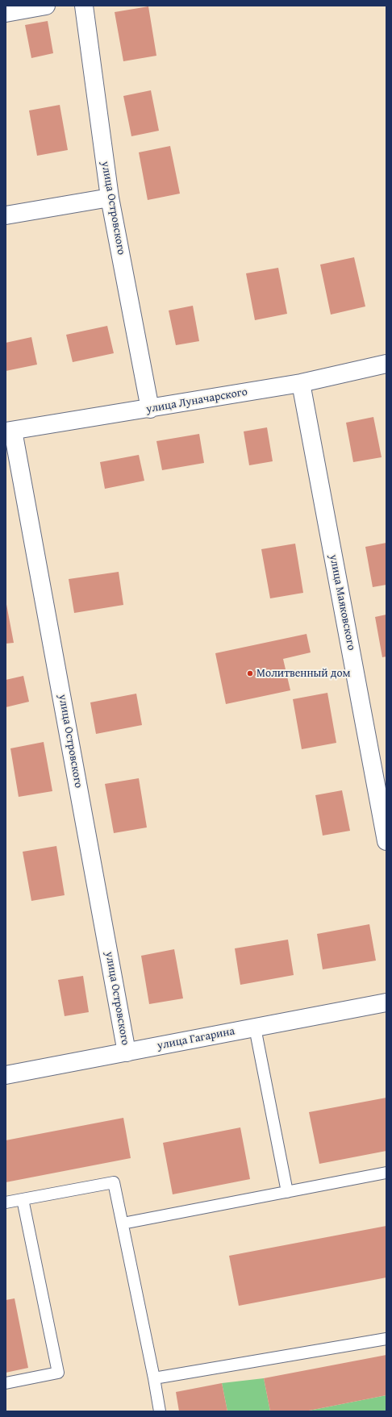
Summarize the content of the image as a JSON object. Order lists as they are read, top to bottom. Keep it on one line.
{"streets":{"street":["улица Островского","улица Луначарского","улица Маяковского","улица Гагарина"]},"crossings":[["улица Островского","улица Луначарского"],["улица Островского","улица Гагарина"],["улица Луначарского","улица Маяковского"]],"places":["Молитвенный дом"]}
